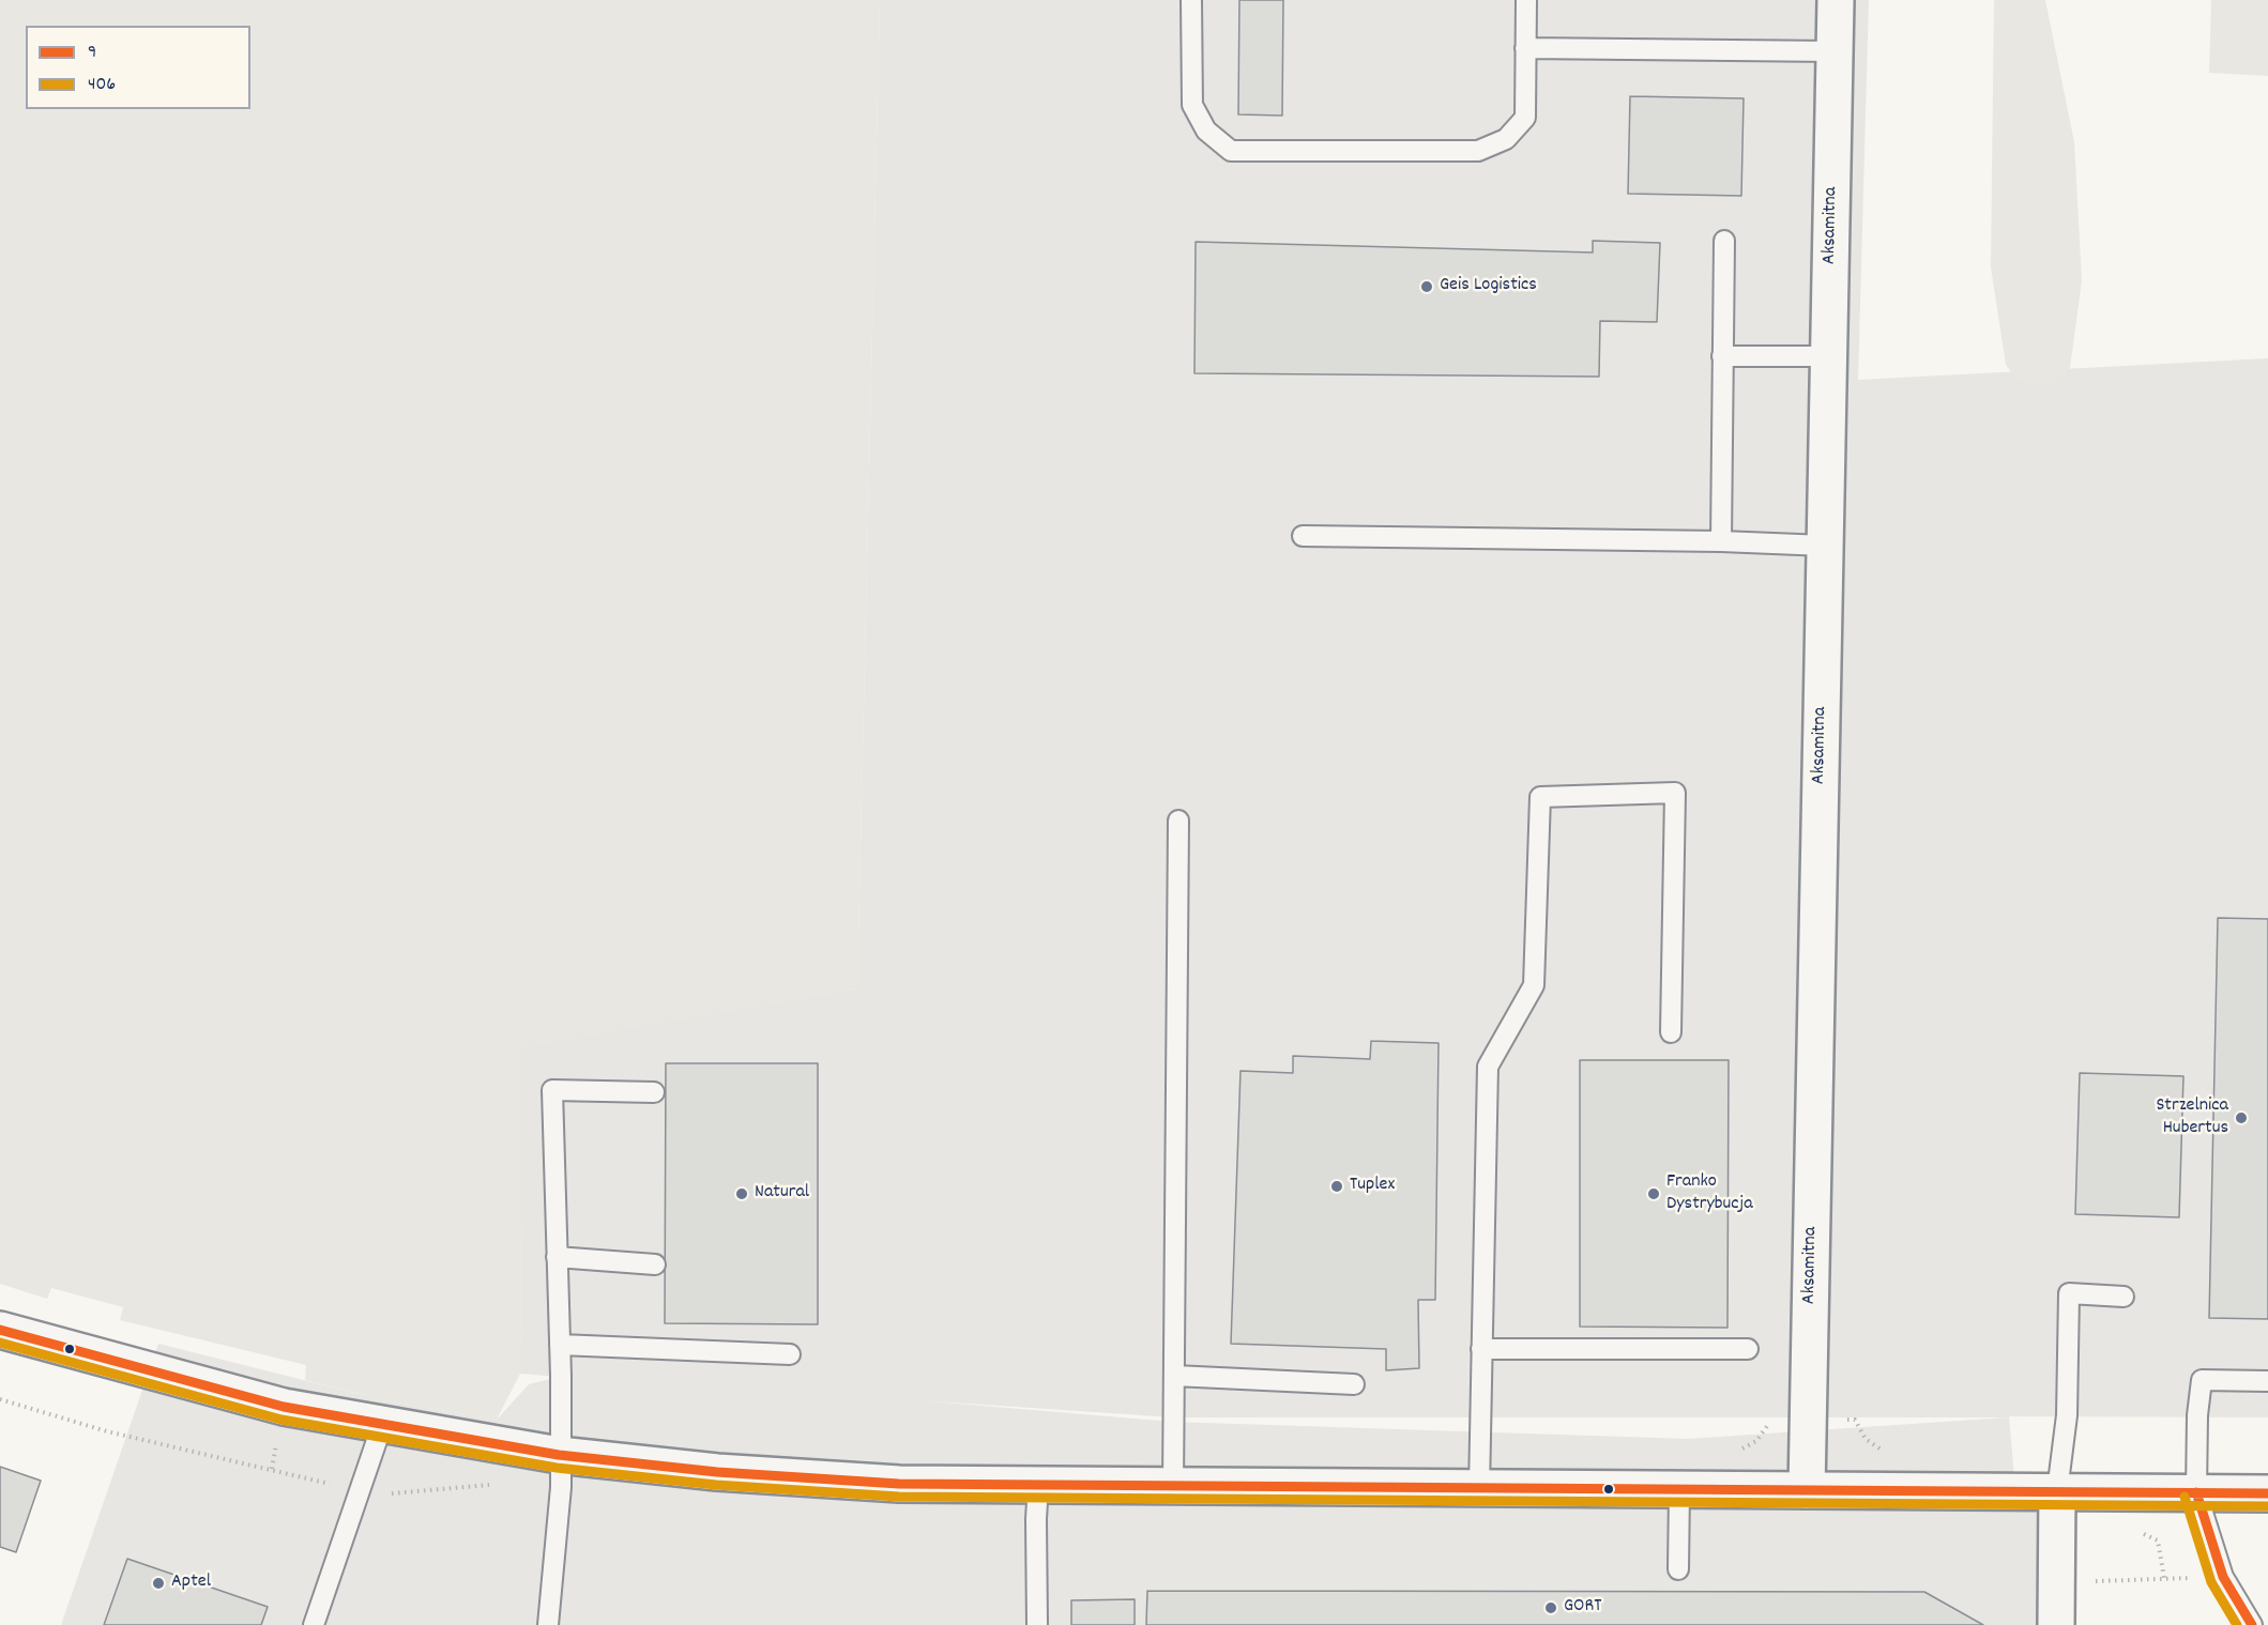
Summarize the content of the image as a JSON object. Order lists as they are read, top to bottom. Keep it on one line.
{"streets":{"street":["Aksamitna"]},"places":["Geis Logistics","Strzelnica Hubertus","Tuplex","Natural","Franko Dystrybucja","Aptel","GORT"],"lines":["transit line 9","transit line 406"],"legend":["9","406"]}
